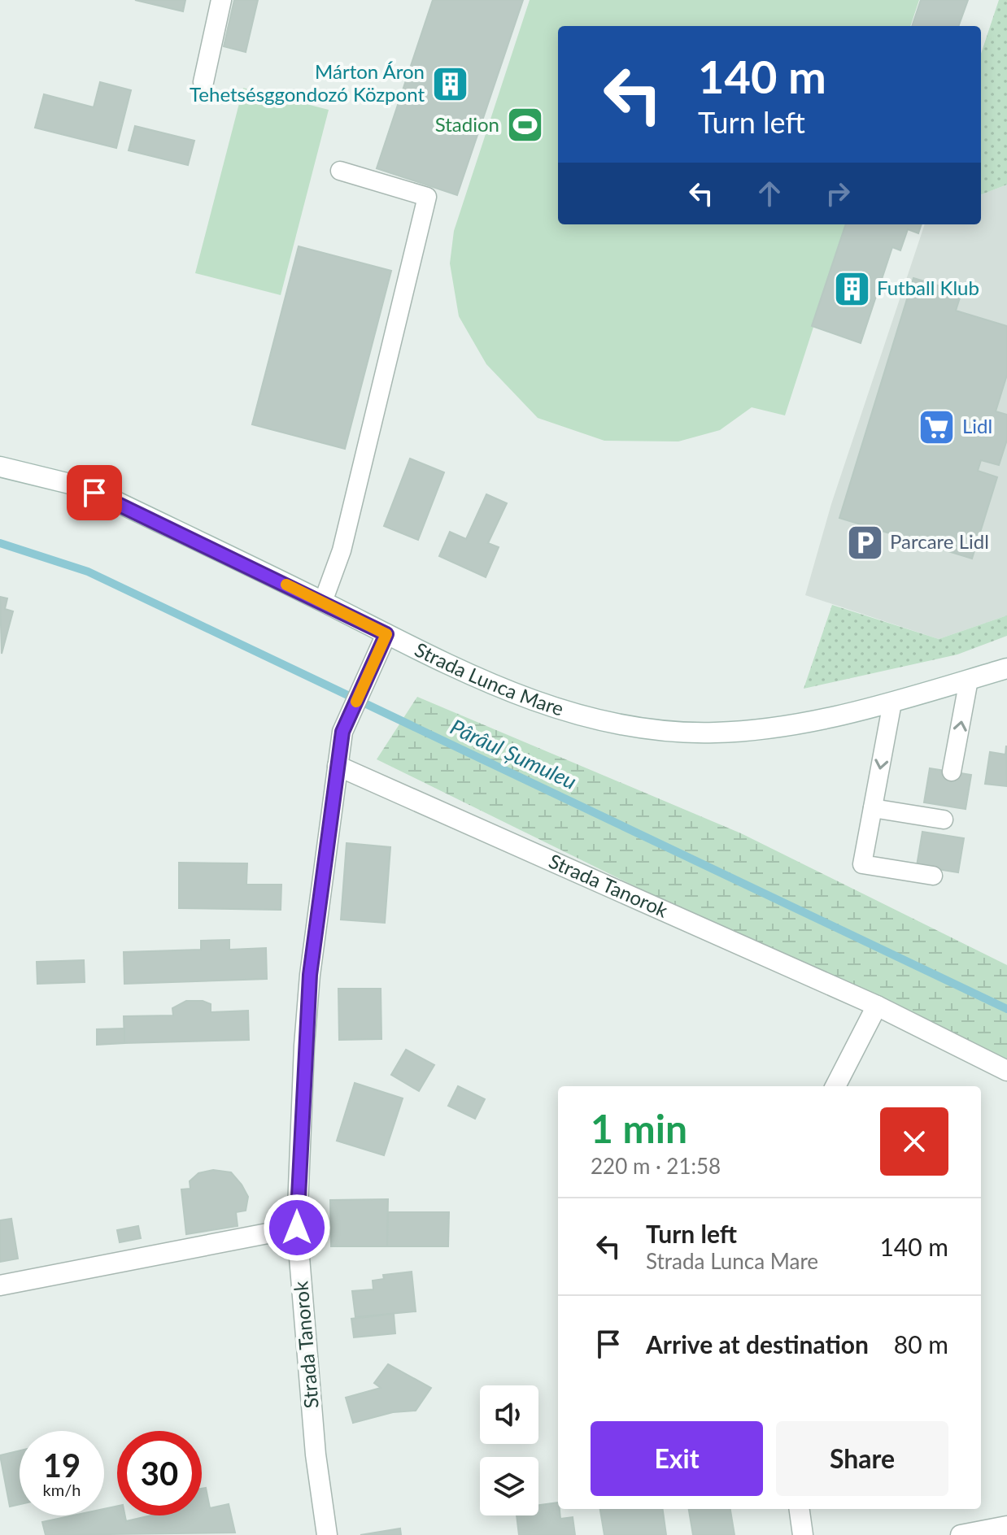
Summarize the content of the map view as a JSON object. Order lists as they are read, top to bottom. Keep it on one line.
{"streets":{"street":["Strada Lunca Mare","Strada Tanorok"]},"crossings":[["Strada Lunca Mare","Strada Tanorok"]],"water":["Pârâul Șumuleu"],"places":{"building":["Márton Áron Tehetsésggondozó Központ","Futball Klub"],"sports":["Stadion"],"supermarket":["Lidl"],"parking":["Parcare Lidl"]},"page":{"turn":["140 m","Turn left"],"heading":["1 min","220 m · 21:58"],"list":[{"name":"Turn left","note":"Strada Lunca Mare","value":"140 m"},{"name":"Arrive at destination","value":"80 m"}],"buttons":["Exit","Share"],"speed":"19 km/h","limit":"30"}}
